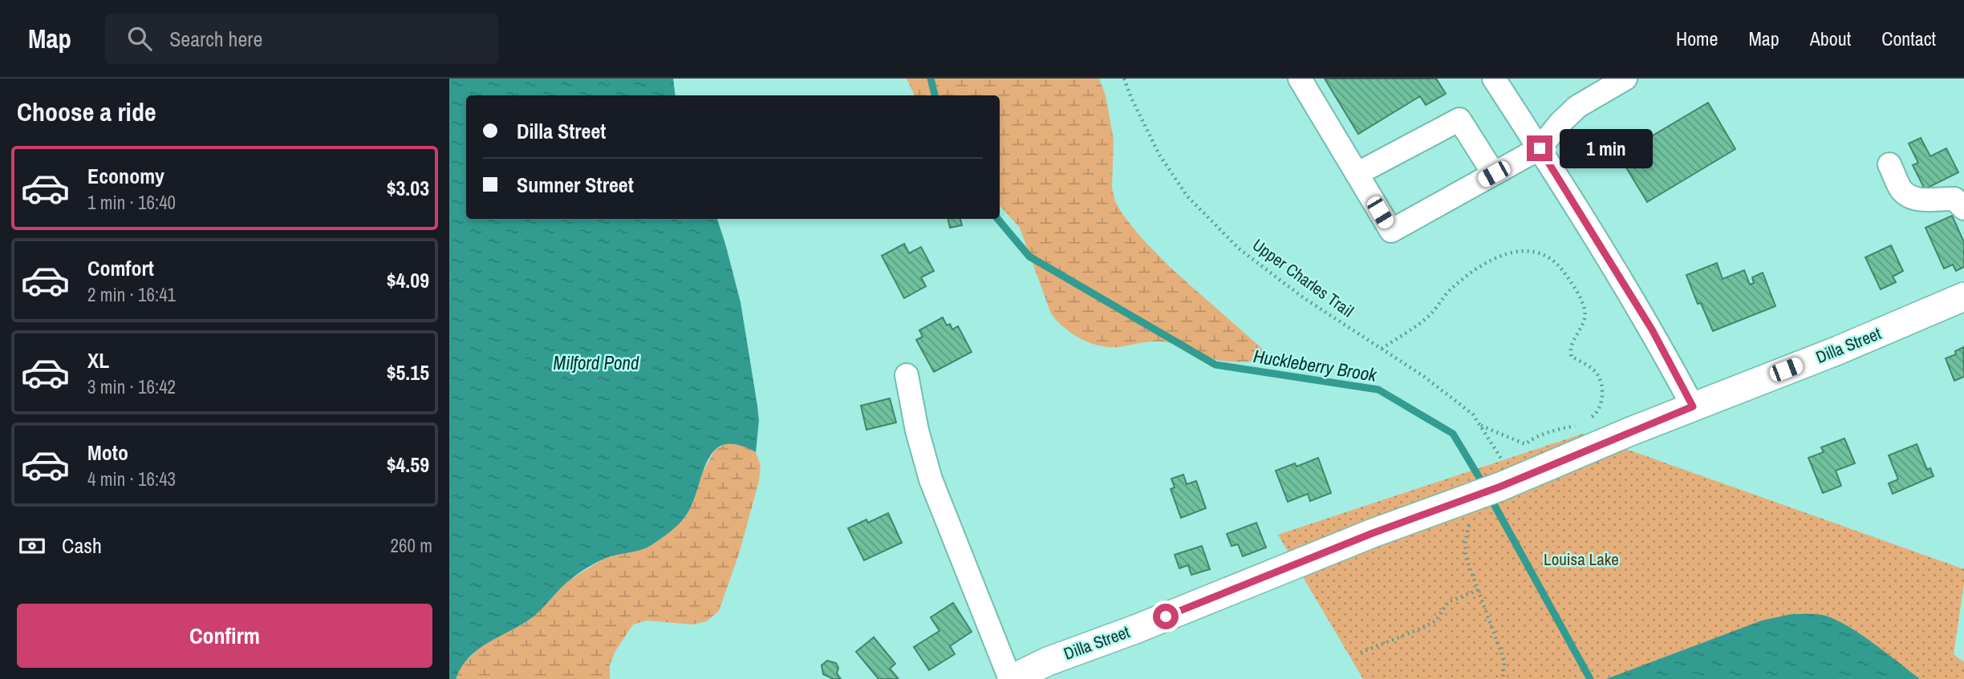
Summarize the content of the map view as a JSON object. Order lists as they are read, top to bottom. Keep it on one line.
{"streets":{"main road":["Dilla Street"],"path":["Upper Charles Trail"]},"crossings":[["Upper Charles Trail","Dilla Street"]],"water":["Milford Pond","Huckleberry Brook"],"parks":["Louisa Lake"],"page":{"header":"Map","search":"Search here","nav":["Home","Map","About","Contact"],"heading":"Choose a ride","banner":["Dilla Street","Sumner Street"],"bubble":"1 min","list":[{"name":"Economy","note":"1 min · 16:40","value":"$3.03"},{"name":"Comfort","note":"2 min · 16:41","value":"$4.09"},{"name":"XL","note":"3 min · 16:42","value":"$5.15"},{"name":"Moto","note":"4 min · 16:43","value":"$4.59"}],"pay":["Cash","260 m"],"buttons":"Confirm"}}
